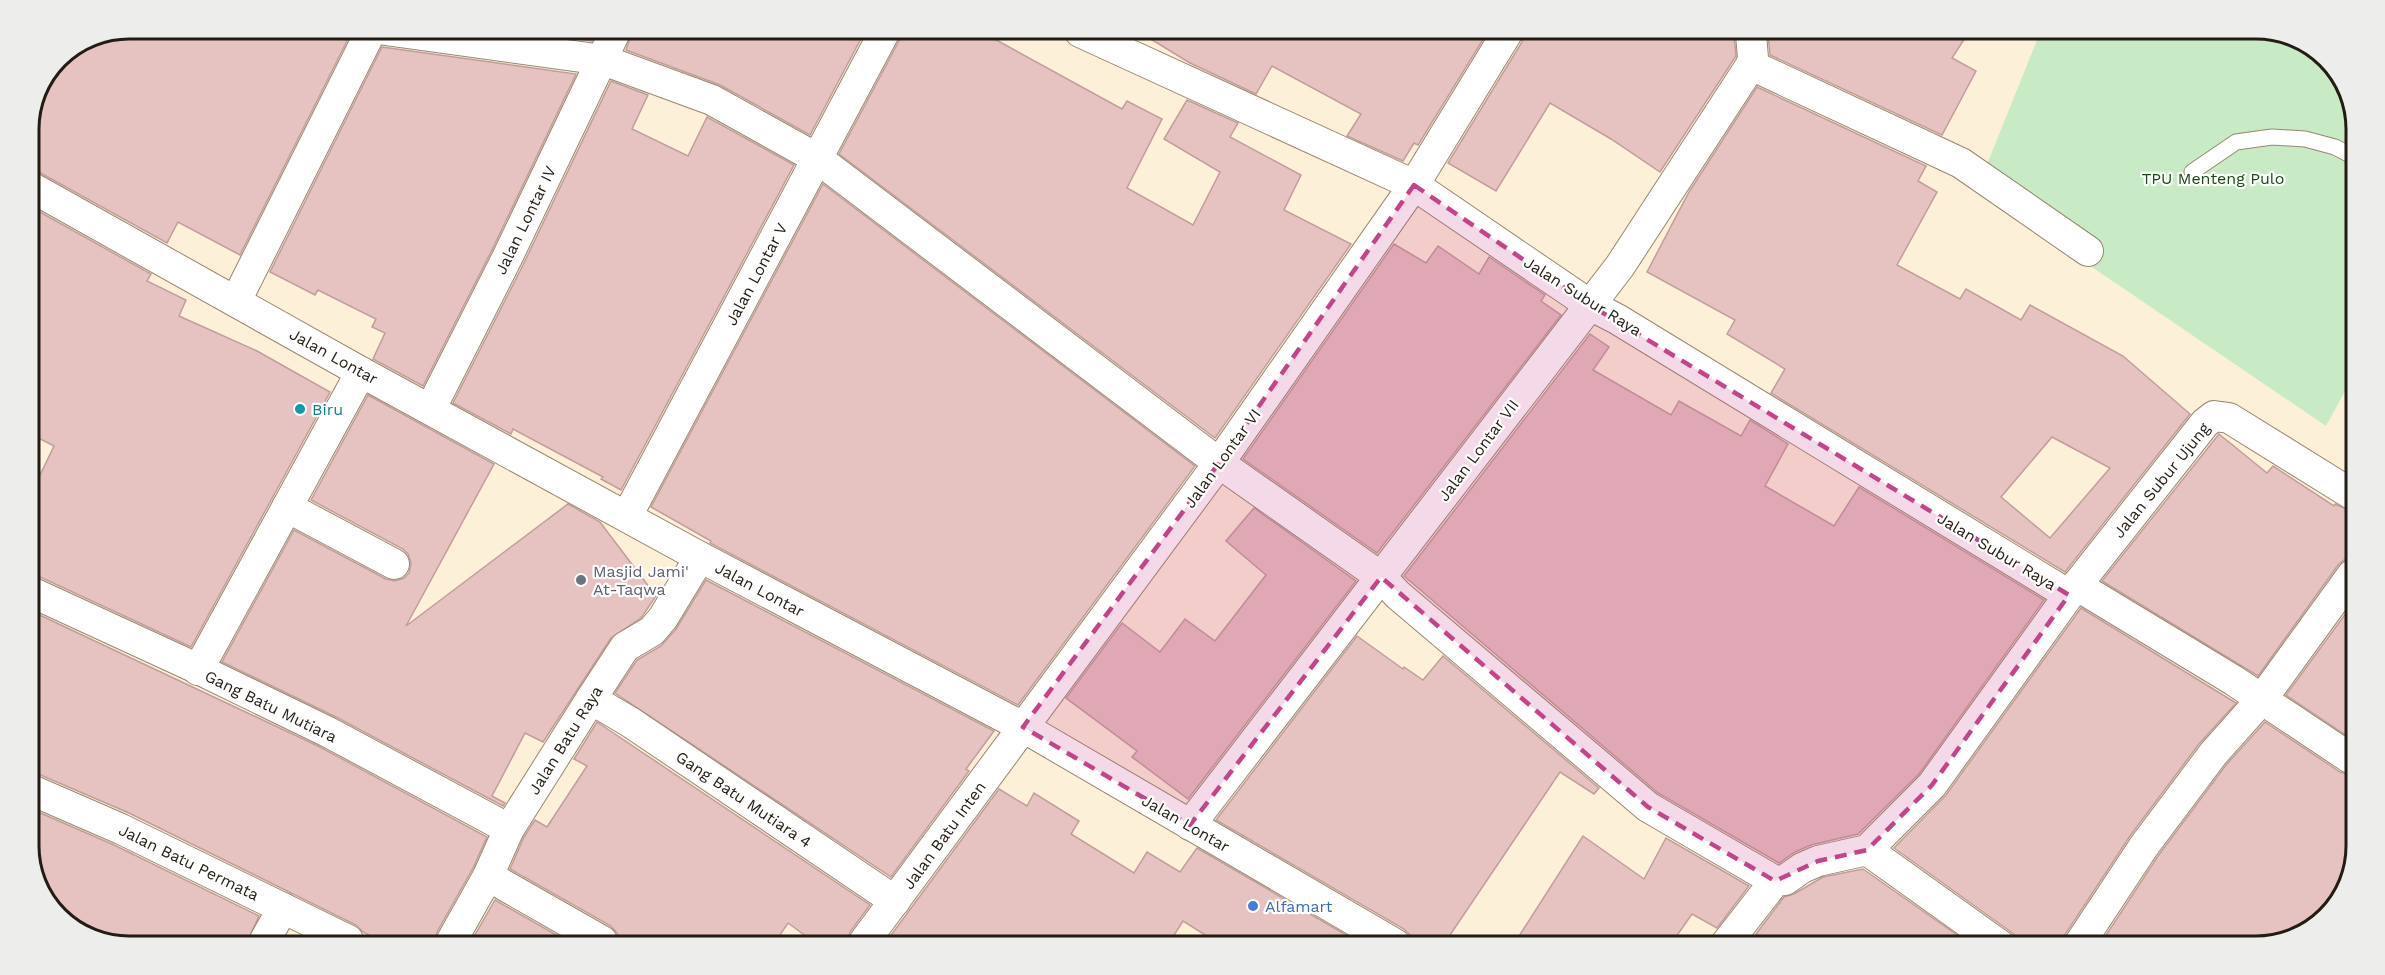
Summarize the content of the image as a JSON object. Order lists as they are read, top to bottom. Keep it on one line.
{"streets":{"street":["Jalan Lontar IV","Jalan Lontar V","Jalan Subur Raya","Jalan Lontar","Jalan Lontar VII","Jalan Lontar VI","Jalan Subur Ujung","Gang Batu Mutiara","Jalan Batu Raya","Gang Batu Mutiara 4","Jalan Batu Inten","Jalan Batu Permata"]},"crossings":[["Jalan Lontar IV","Jalan Lontar"],["Jalan Lontar V","Jalan Lontar"],["Jalan Subur Raya","Jalan Lontar VII"],["Jalan Subur Raya","Jalan Lontar VI"],["Jalan Subur Raya","Jalan Subur Ujung"],["Jalan Lontar","Jalan Lontar VII"],["Jalan Lontar","Jalan Lontar VI"],["Jalan Lontar","Jalan Batu Raya"],["Jalan Lontar","Jalan Batu Inten"],["Jalan Lontar VI","Jalan Batu Inten"],["Gang Batu Mutiara","Jalan Batu Raya"],["Jalan Batu Raya","Gang Batu Mutiara 4"],["Gang Batu Mutiara 4","Jalan Batu Inten"]],"parks":["TPU Menteng Pulo"],"places":["Biru","Masjid Jami' At-Taqwa","Alfamart"]}
